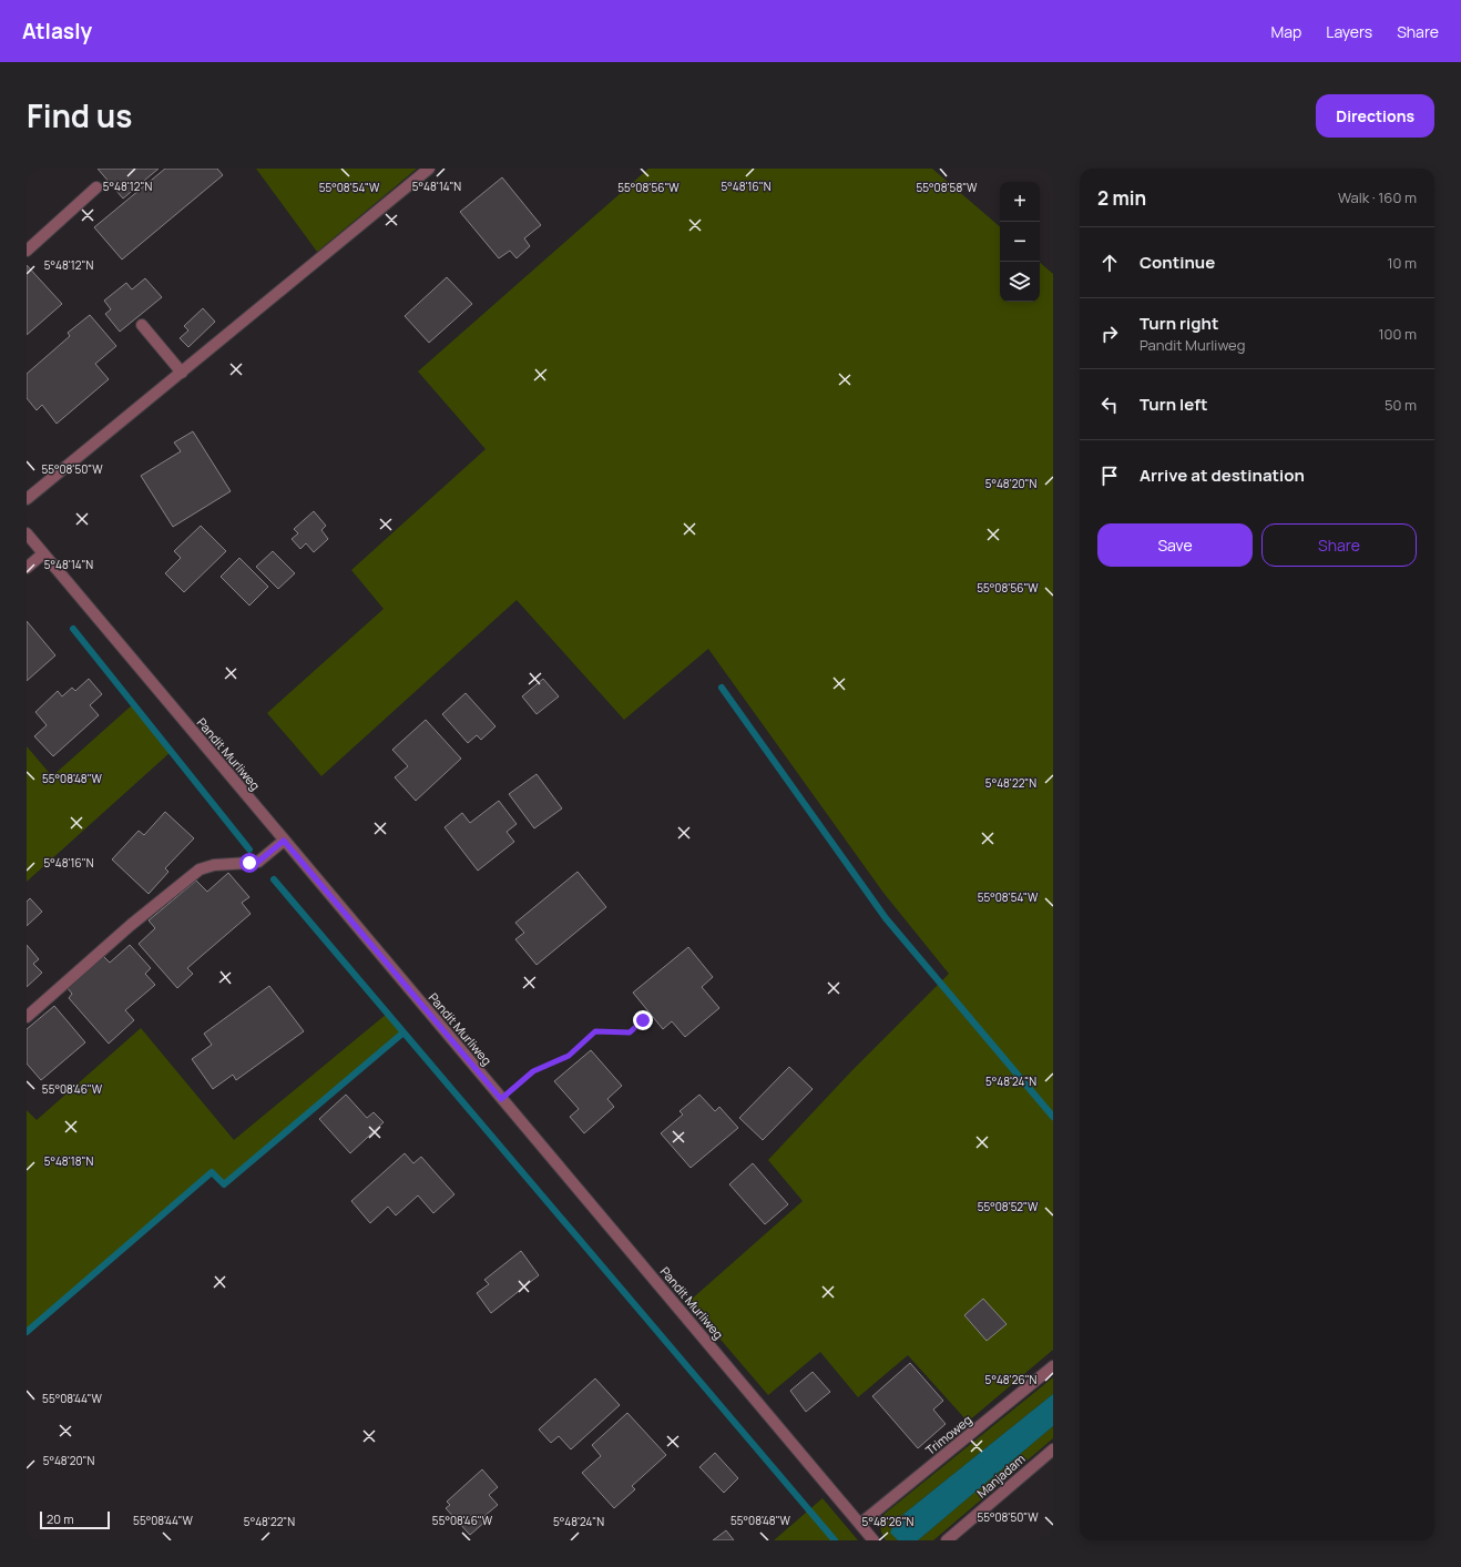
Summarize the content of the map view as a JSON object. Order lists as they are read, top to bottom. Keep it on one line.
{"streets":{"street":["Pandit Murliweg","Trimoweg","Manjadam"]},"crossings":[["Pandit Murliweg","Trimoweg"]],"scale_bar":"20 m","page":{"header":"Atlasly","nav":["Map","Layers","Share"],"title":"Find us","buttons":["Directions",["Save","Share"]],"heading":["2 min","Walk · 160 m"],"map_buttons":["+","−"],"list":[["Continue","10 m"],["Turn right","Pandit Murliweg","100 m"],["Turn left","50 m"],"Arrive at destination"],"scale":"20 m"},"coordinates":["5°48'12\"N","5°48'14\"N","5°48'16\"N","55°08'54\"W","55°08'56\"W","55°08'58\"W","55°08'50\"W","5°48'20\"N","55°08'48\"W","5°48'22\"N","5°48'24\"N","55°08'46\"W","5°48'18\"N","55°08'52\"W","5°48'26\"N","55°08'44\"W"]}
